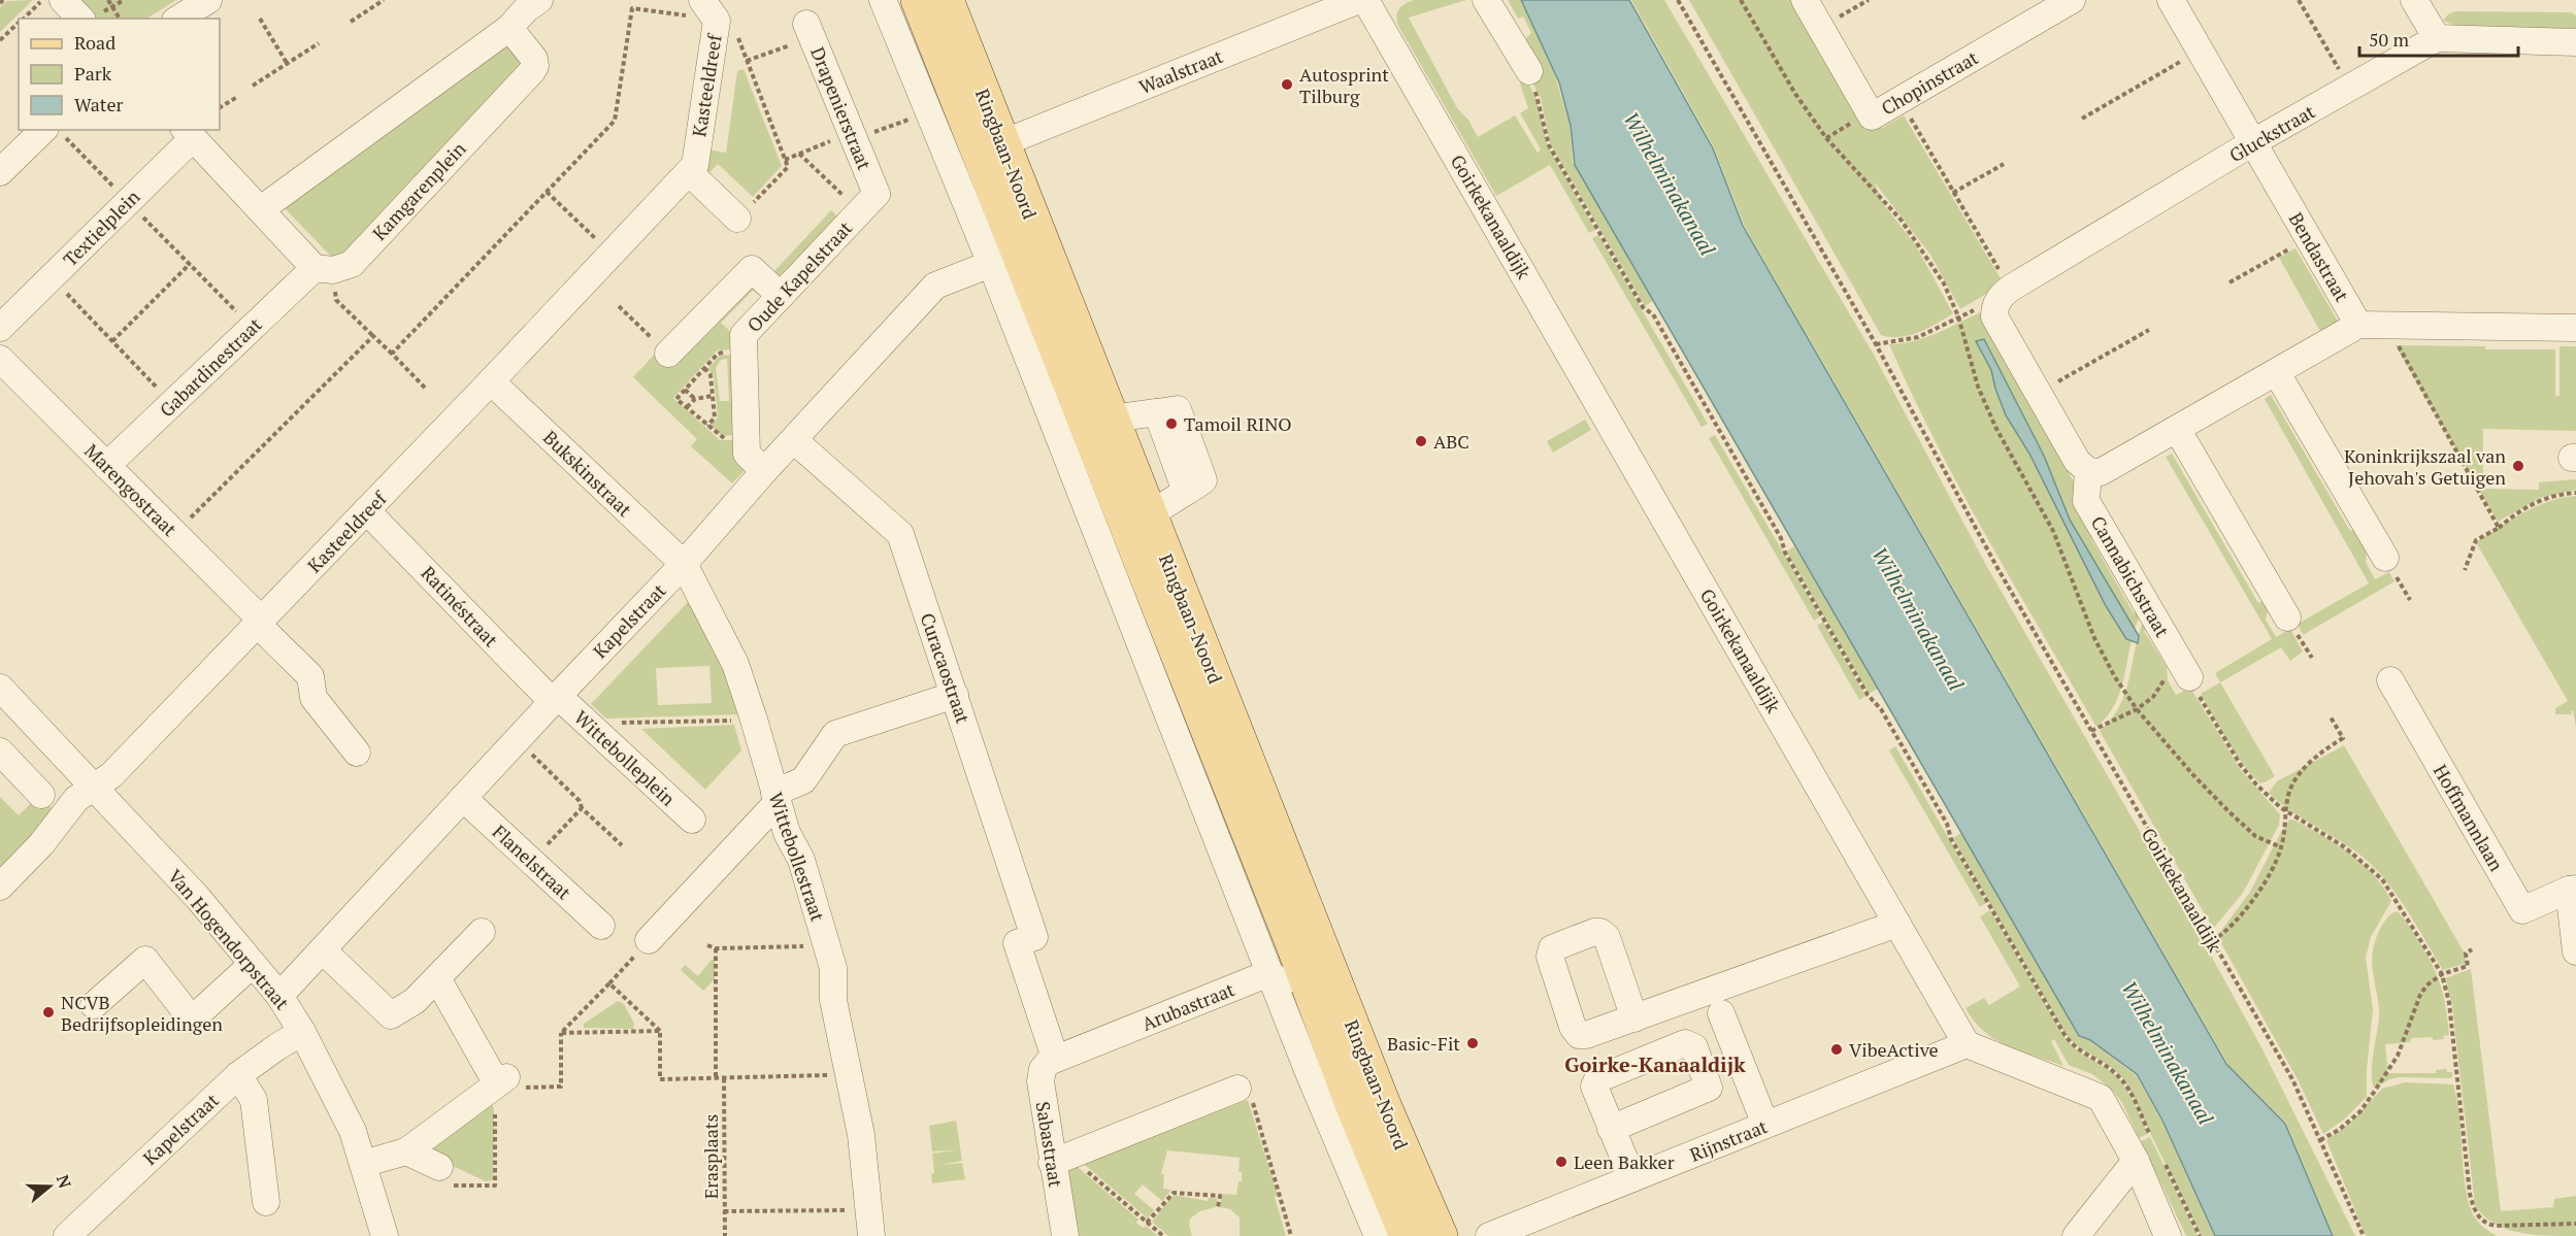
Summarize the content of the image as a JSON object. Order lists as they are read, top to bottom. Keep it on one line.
{"streets":{"main road":["Ringbaan-Noord"],"street":["Waalstraat","Chopinstraat","Kasteeldreef","Drapenierstraat","Gluckstraat","Kamgarenplein","Goirkekanaaldijk","Textielplein","Bendastraat","Oude Kapelstraat","Gabardinestraat","Bukskinstraat","Marengostraat","Cannabichstraat","Ratinéstraat","Kapelstraat","Curacaostraat","Wittebolleplein","Hoffmannlaan","Wittebollestraat","Flanelstraat","Van Hogendorpstraat","Arubastraat","Rijnstraat","Sabastraat"],"path":["Erasplaats"]},"crossings":[["Waalstraat","Ringbaan-Noord"],["Kasteeldreef","Bukskinstraat"],["Kasteeldreef","Marengostraat"],["Kasteeldreef","Ratinéstraat"],["Kasteeldreef","Van Hogendorpstraat"],["Drapenierstraat","Oude Kapelstraat"],["Gluckstraat","Bendastraat"],["Kamgarenplein","Gabardinestraat"],["Goirkekanaaldijk","Rijnstraat"],["Oude Kapelstraat","Kapelstraat"],["Gabardinestraat","Marengostraat"],["Bukskinstraat","Kapelstraat"],["Bukskinstraat","Wittebollestraat"],["Ratinéstraat","Kapelstraat"],["Ratinéstraat","Wittebolleplein"],["Kapelstraat","Curacaostraat"],["Kapelstraat","Wittebolleplein"],["Kapelstraat","Wittebollestraat"],["Kapelstraat","Flanelstraat"],["Kapelstraat","Van Hogendorpstraat"],["Curacaostraat","Arubastraat"],["Curacaostraat","Sabastraat"],["Arubastraat","Sabastraat"]],"districts":["Goirke-Kanaaldijk"],"water":["Wilhelminakanaal"],"places":["Autosprint Tilburg","Tamoil RINO","ABC","Koninkrijkszaal van Jehovah's Getuigen","NCVB Bedrijfsopleidingen","Basic-Fit","VibeActive","Leen Bakker"],"legend":["Road","Park","Water"],"scale_bar":"50 m","north":"right"}
